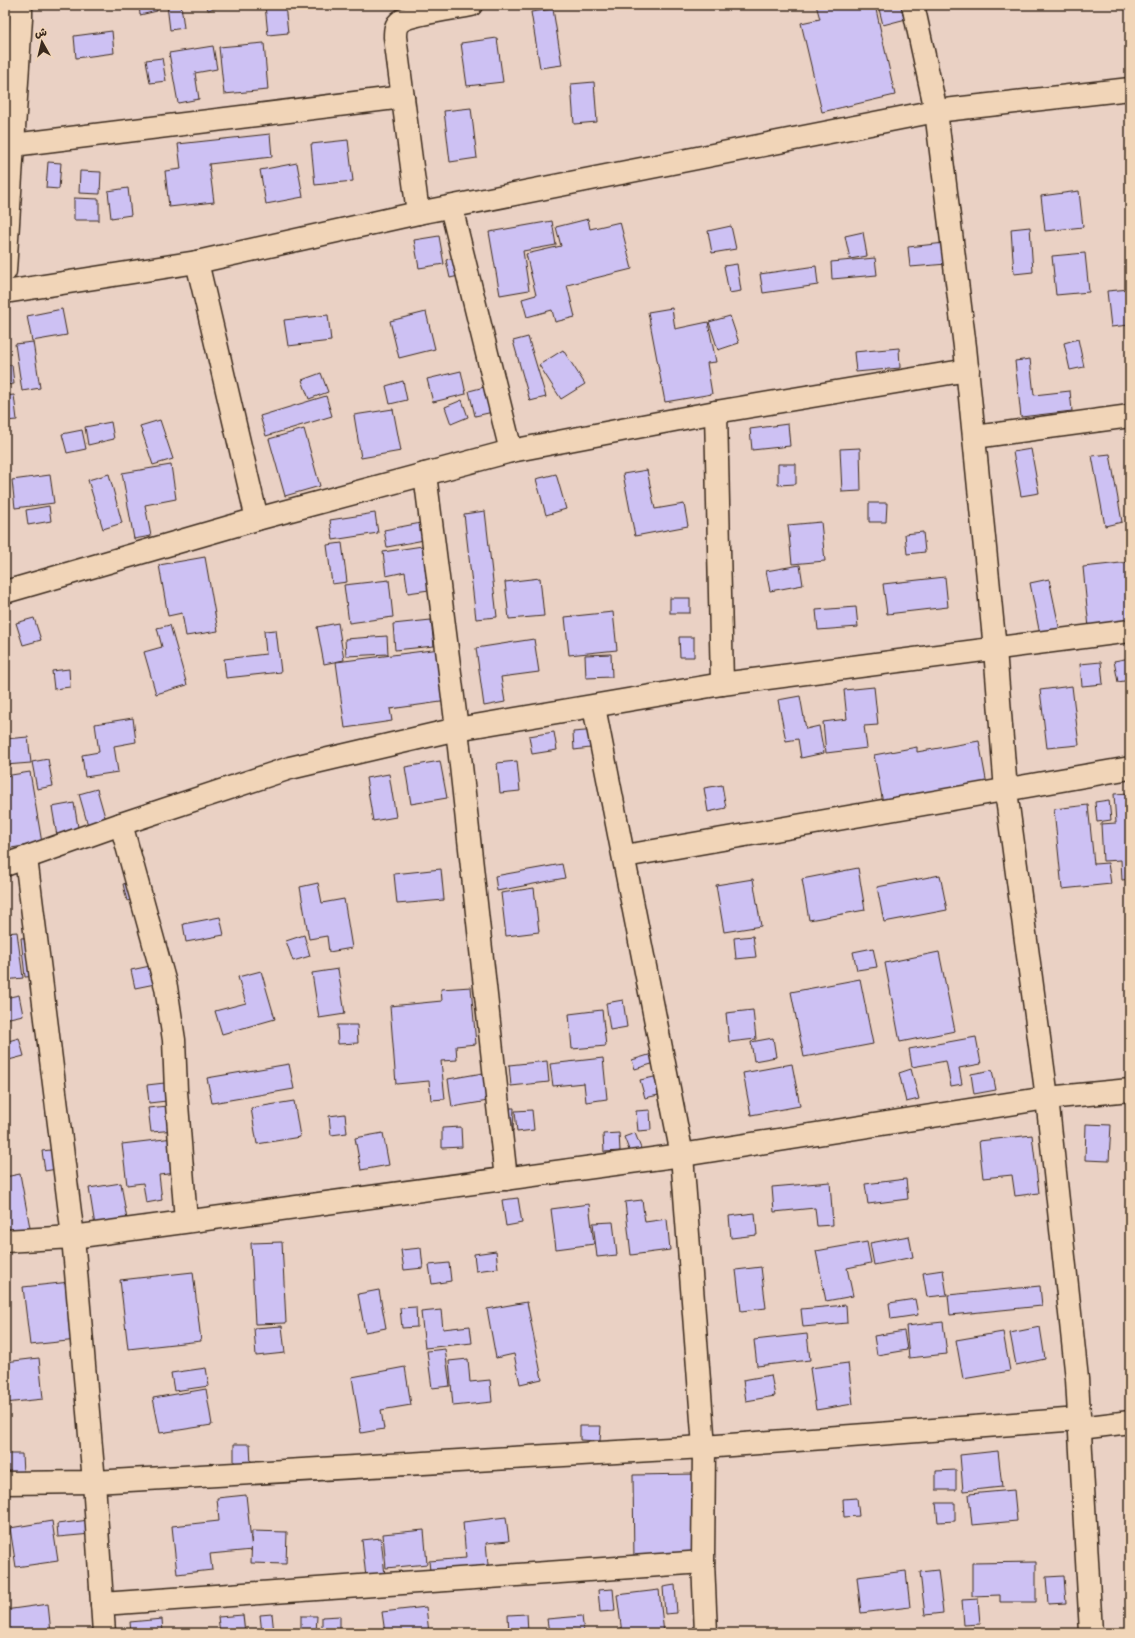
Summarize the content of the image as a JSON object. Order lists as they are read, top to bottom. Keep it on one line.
{"north":"top"}
